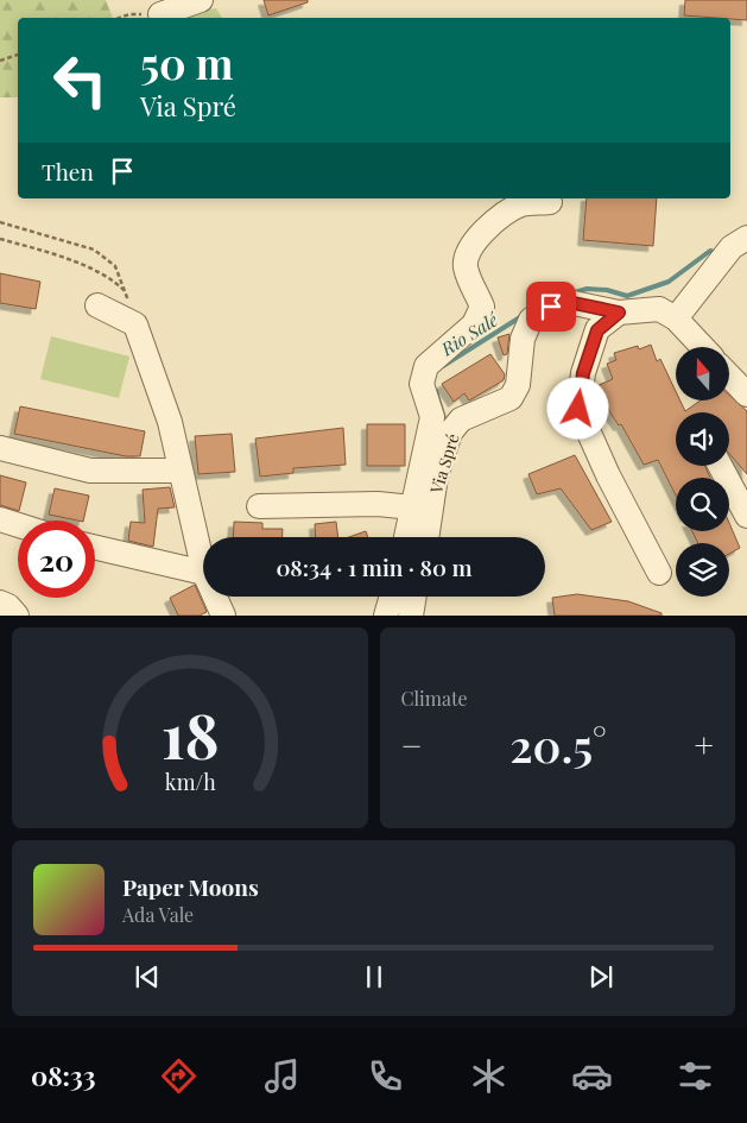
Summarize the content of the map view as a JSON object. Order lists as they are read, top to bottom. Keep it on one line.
{"streets":{"street":["Via Spré"]},"water":["Rio Salé"],"north":"top","page":{"turn":["50 m","Via Spré"],"then":"Then","limit":"20","trip":"08:34 · 1 min · 80 m","tile":"Climate","heat":["−","20.5°","+"],"song":["Paper Moons","Ada Vale"],"tabs":"08:33","gauge":["18","km/h"]}}
